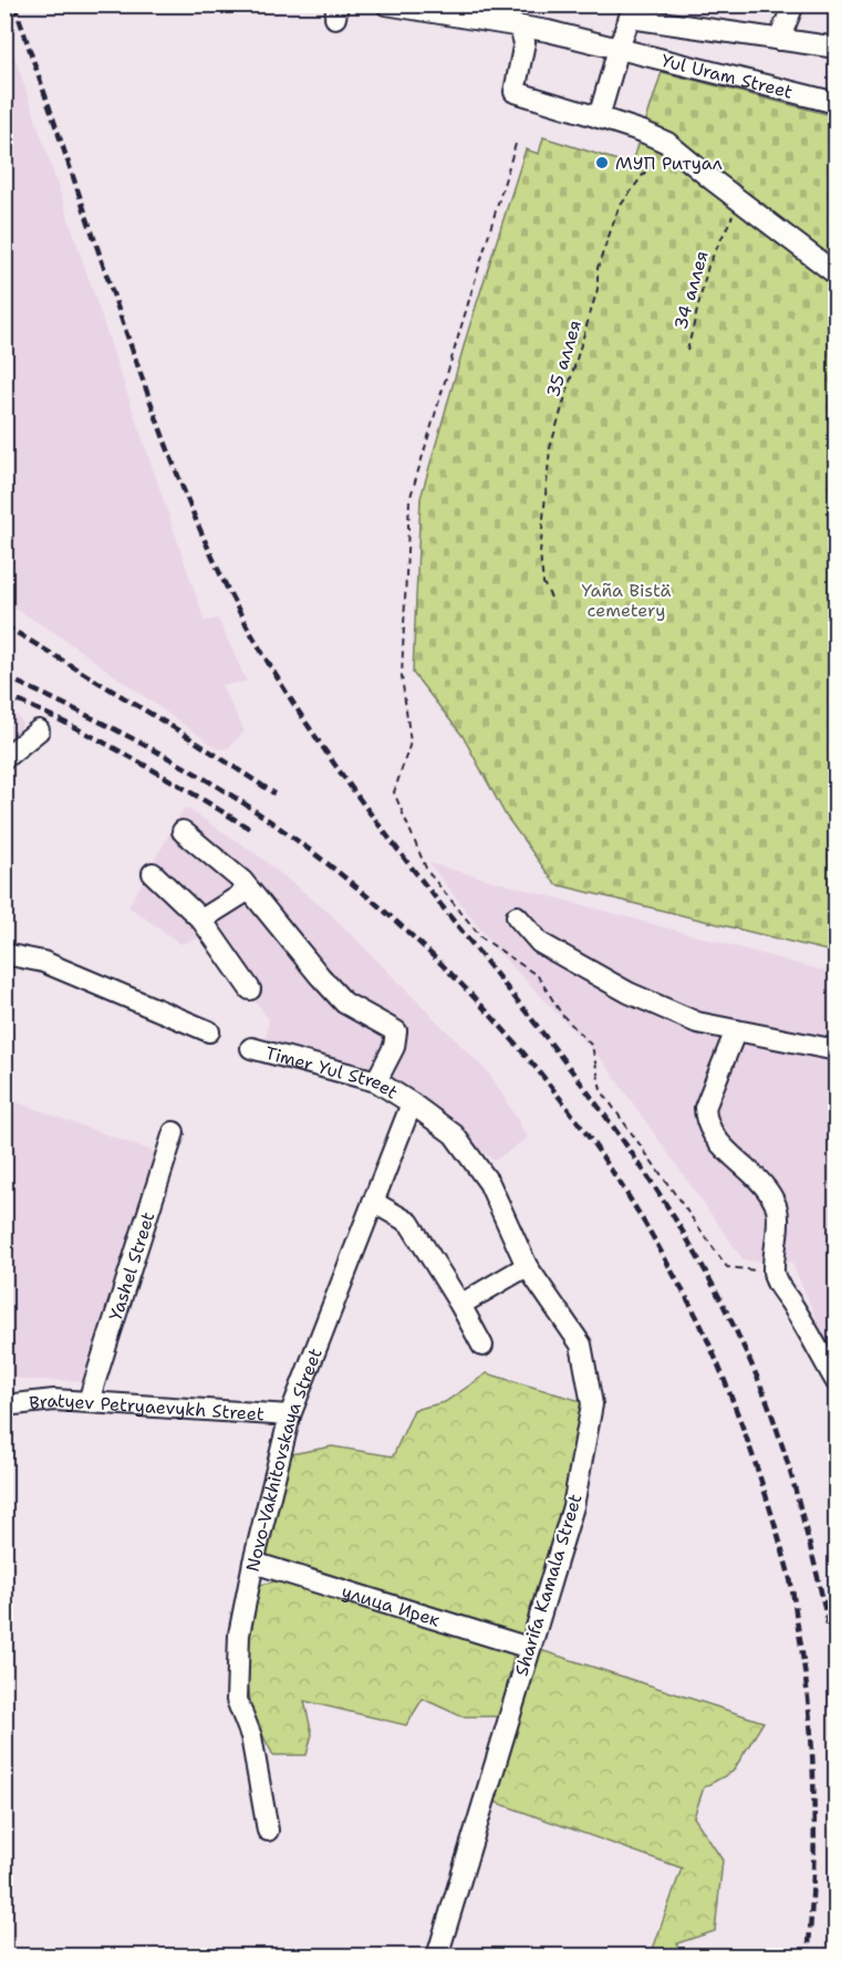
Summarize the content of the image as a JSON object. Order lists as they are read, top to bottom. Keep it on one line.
{"streets":{"street":["Yul Uram Street","Timer Yul Street","Yashel Street","Bratyev Petryaevykh Street","Novo-Vakhitovskaya Street","Sharifa Kamala Street","улица Ирек"],"path":["34 аллея","35 аллея"]},"crossings":[["Timer Yul Street","Novo-Vakhitovskaya Street"],["Timer Yul Street","Sharifa Kamala Street"],["Yashel Street","Bratyev Petryaevykh Street"],["Bratyev Petryaevykh Street","Novo-Vakhitovskaya Street"],["Novo-Vakhitovskaya Street","Sharifa Kamala Street"],["Novo-Vakhitovskaya Street","улица Ирек"],["Sharifa Kamala Street","улица Ирек"]],"parks":["Yaña Bistä cemetery"],"places":["МУП Ритуал"]}
